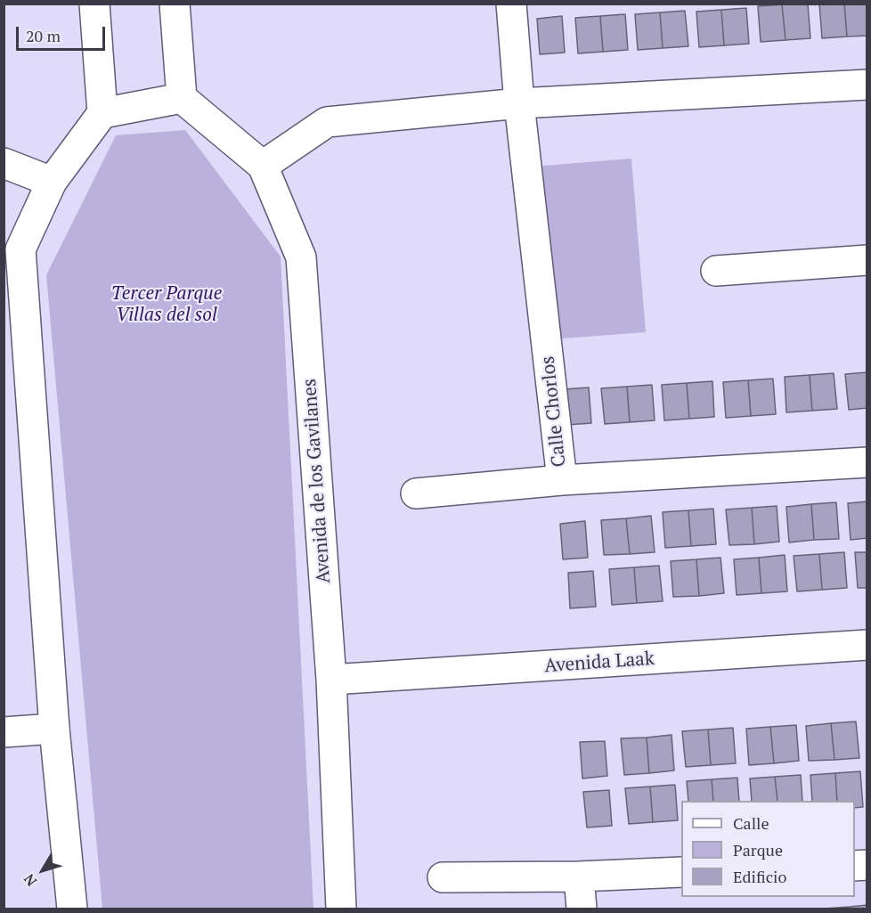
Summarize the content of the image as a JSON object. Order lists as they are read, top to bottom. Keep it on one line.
{"streets":{"street":["Calle Chorlos","Avenida de los Gavilanes","Avenida Laak"]},"crossings":[["Avenida de los Gavilanes","Avenida Laak"]],"parks":["Tercer Parque Villas del sol"],"legend":["Calle","Parque","Edificio"],"scale_bar":"20 m","north":"bottom left"}
